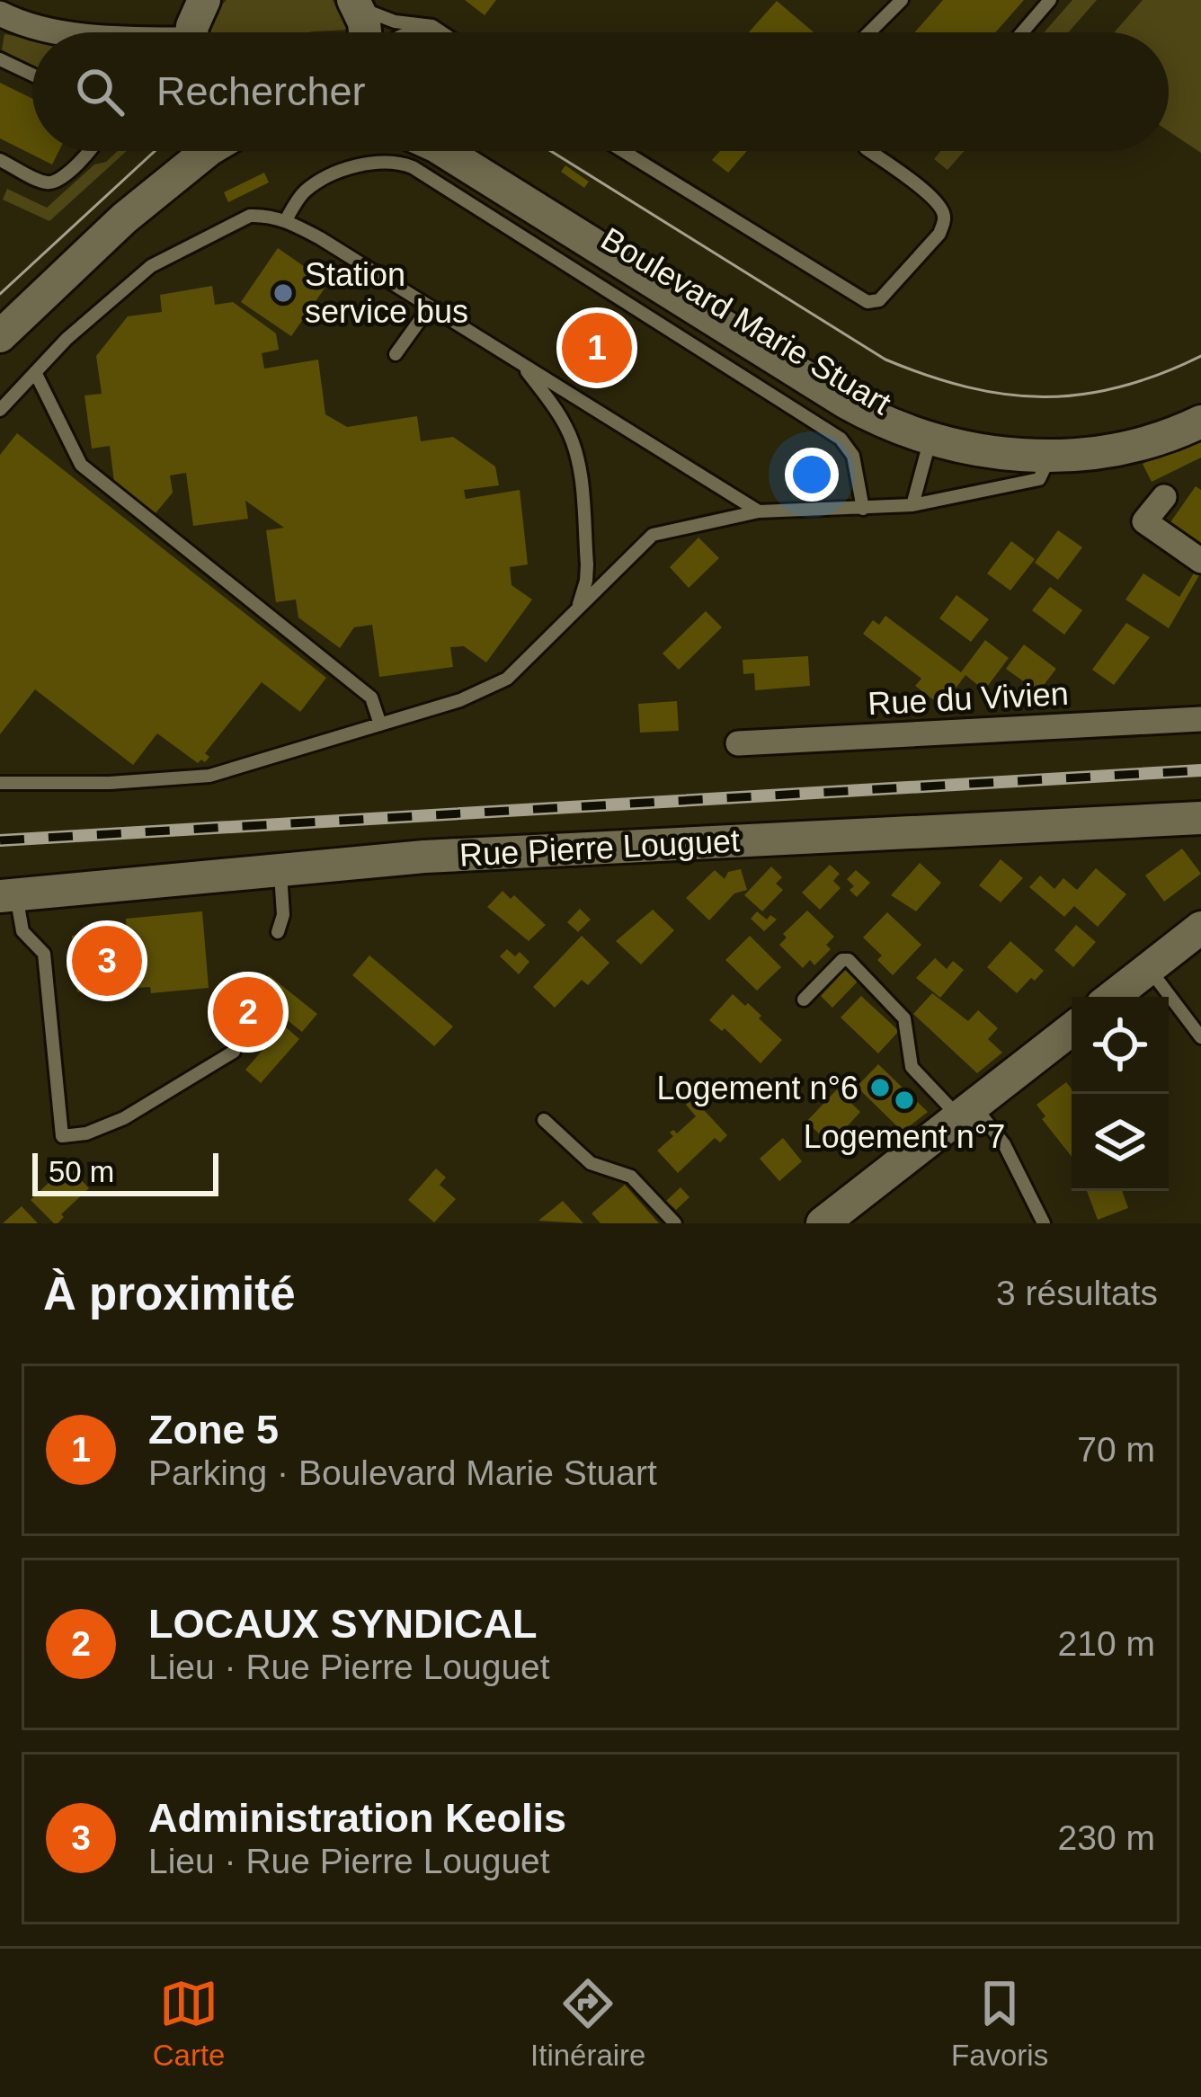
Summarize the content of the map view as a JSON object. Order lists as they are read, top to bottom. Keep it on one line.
{"streets":{"main road":["Boulevard Marie Stuart","Rue Pierre Louguet"],"street":["Rue du Vivien"]},"places":["Station service bus","Logement n°6","Logement n°7"],"scale_bar":"50 m","page":{"search":"Rechercher","pins":["1","3","2"],"scale":"50 m","heading":["À proximité","3 résultats"],"list":[{"mark":"1","name":"Zone 5","note":"Parking · Boulevard Marie Stuart","value":"70 m"},{"mark":"2","name":"LOCAUX SYNDICAL","note":"Lieu · Rue Pierre Louguet","value":"210 m"},{"mark":"3","name":"Administration Keolis","note":"Lieu · Rue Pierre Louguet","value":"230 m"}],"nav":["Carte","Itinéraire","Favoris"]}}
